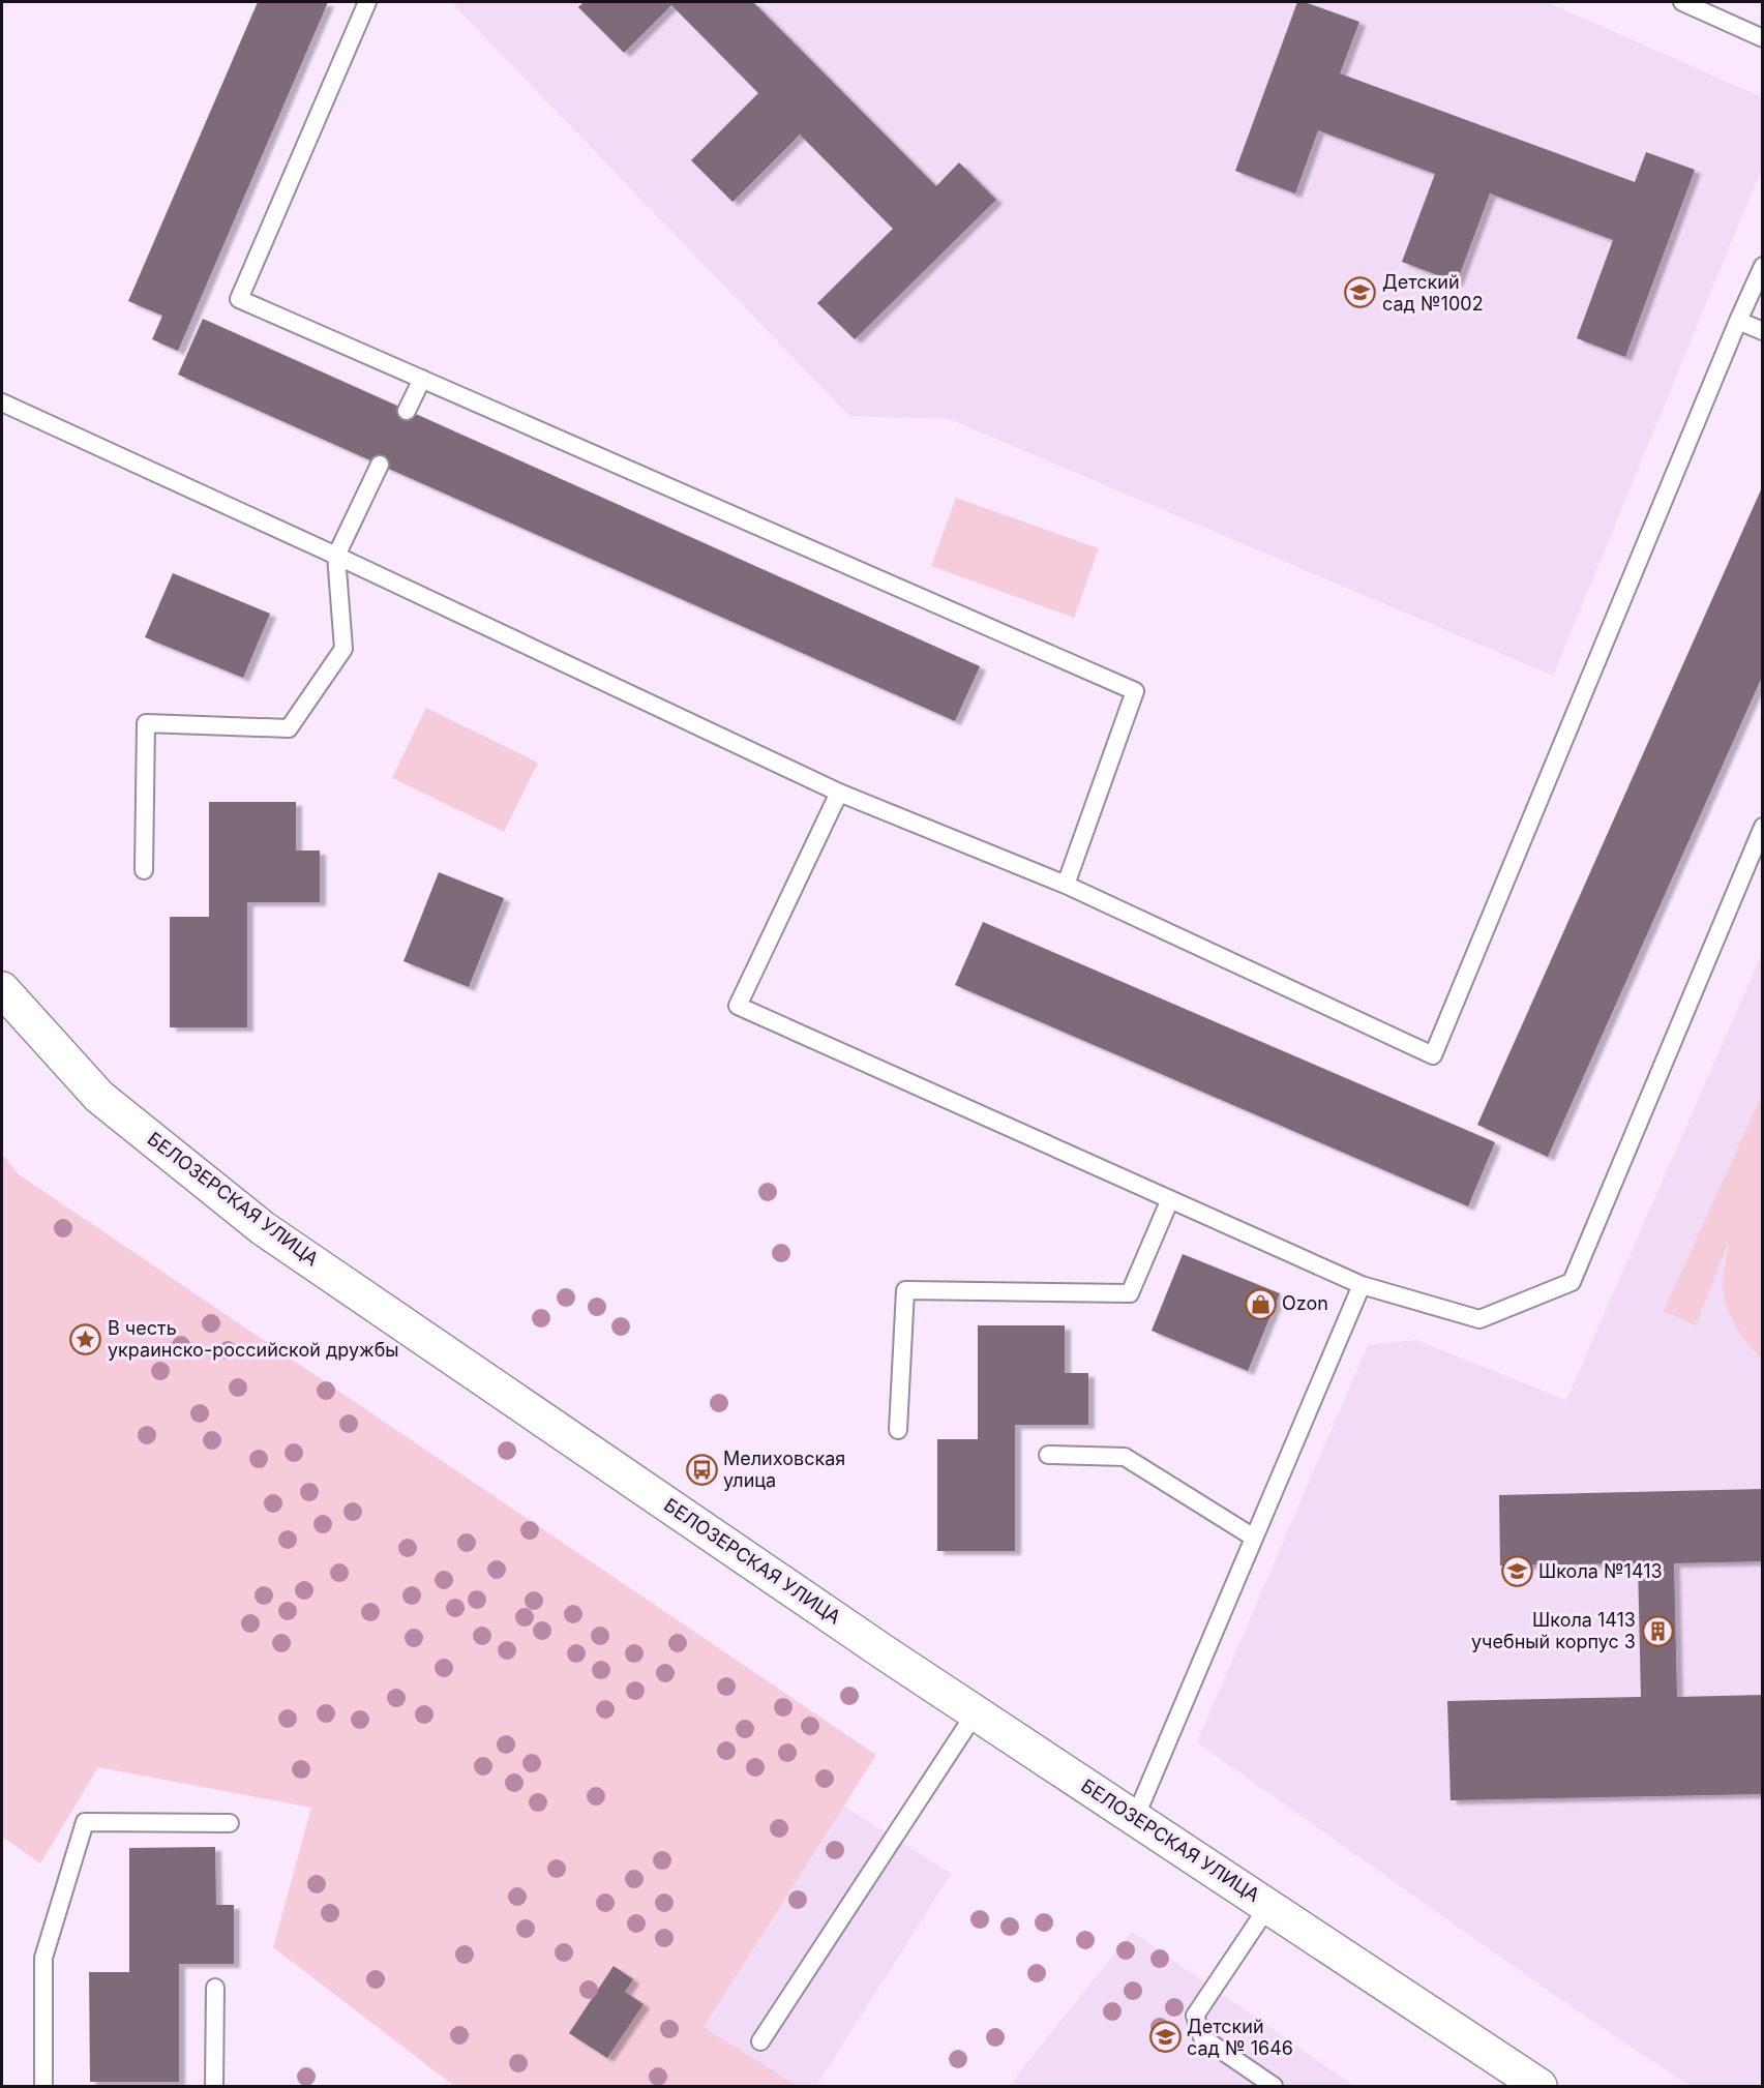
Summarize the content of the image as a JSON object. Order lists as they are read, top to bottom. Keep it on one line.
{"streets":{"street":["БЕЛОЗЕРСКАЯ УЛИЦА"]},"places":{"school or university":["Детский сад №1002","Школа №1413","Детский сад № 1646"],"shop":["Ozon"],"place":["В честь украинско-российской дружбы"],"bus stop":["Мелиховская улица"],"building":["Школа 1413 учебный корпус 3"]}}
